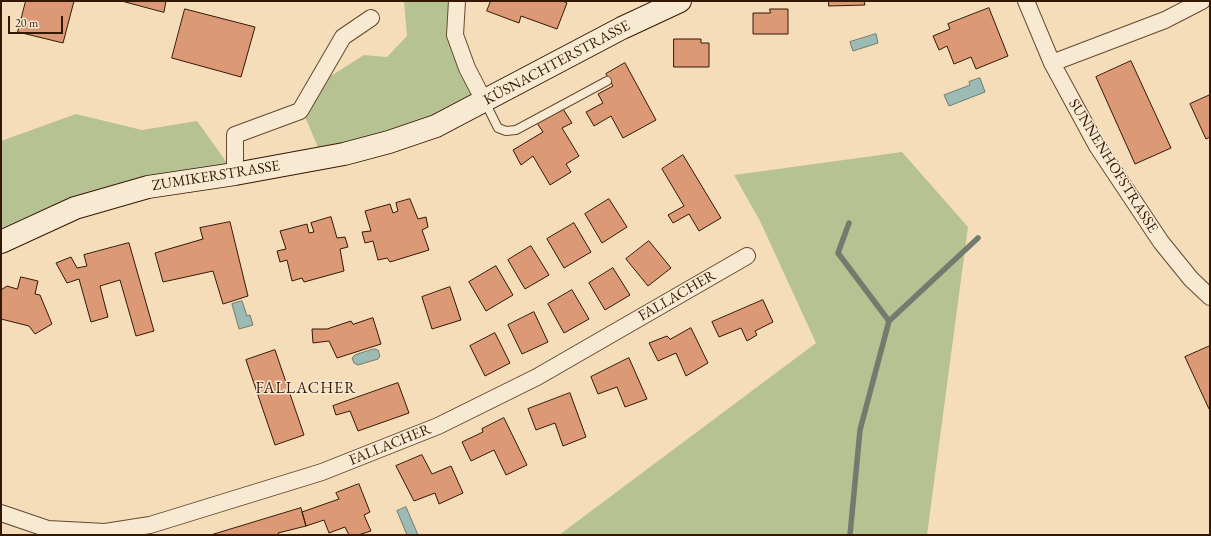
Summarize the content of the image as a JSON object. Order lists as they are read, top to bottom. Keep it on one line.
{"streets":{"main road":["KÜSNACHTERSTRASSE","ZUMIKERSTRASSE"],"street":["SUNNENHOFSTRASSE","FALLACHER"]},"crossings":[["KÜSNACHTERSTRASSE","ZUMIKERSTRASSE"]],"districts":["FALLACHER"],"scale_bar":"20 m"}
